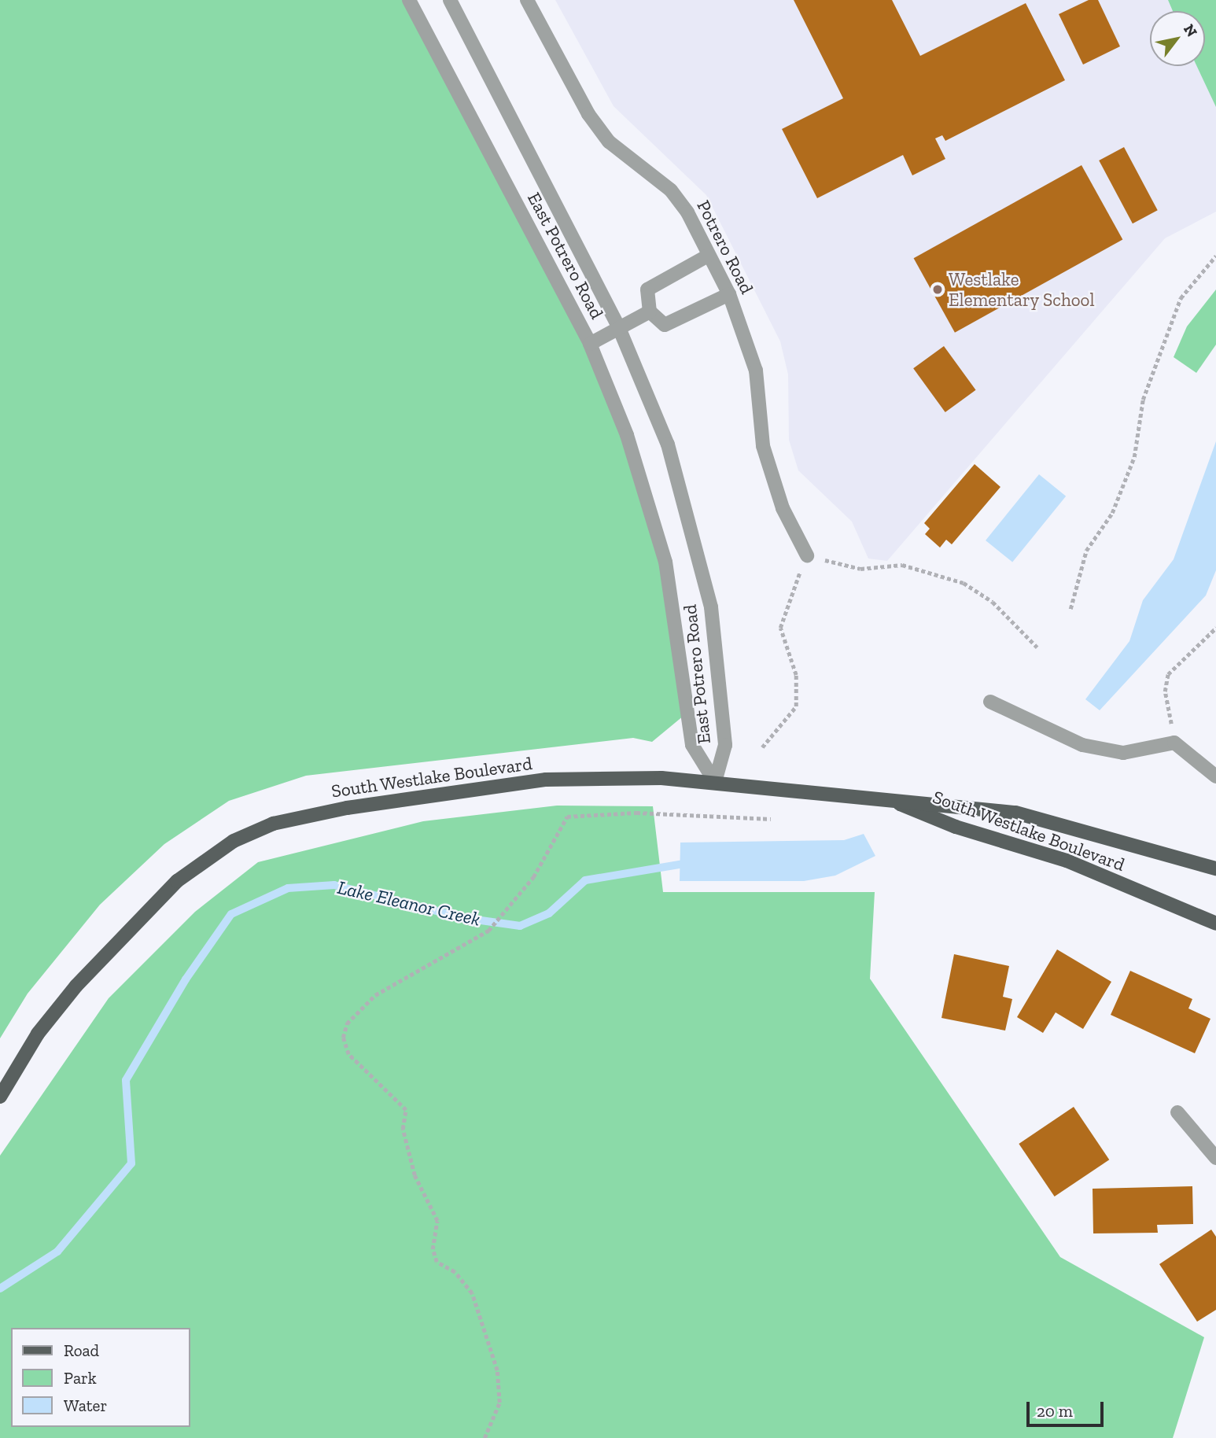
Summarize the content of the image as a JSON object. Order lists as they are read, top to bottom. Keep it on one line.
{"streets":{"main road":["South Westlake Boulevard"],"street":["Potrero Road","East Potrero Road"]},"crossings":[["East Potrero Road","South Westlake Boulevard"]],"water":["Lake Eleanor Creek"],"places":["Westlake Elementary School"],"legend":["Road","Park","Water"],"scale_bar":"20 m","north":"top right"}
